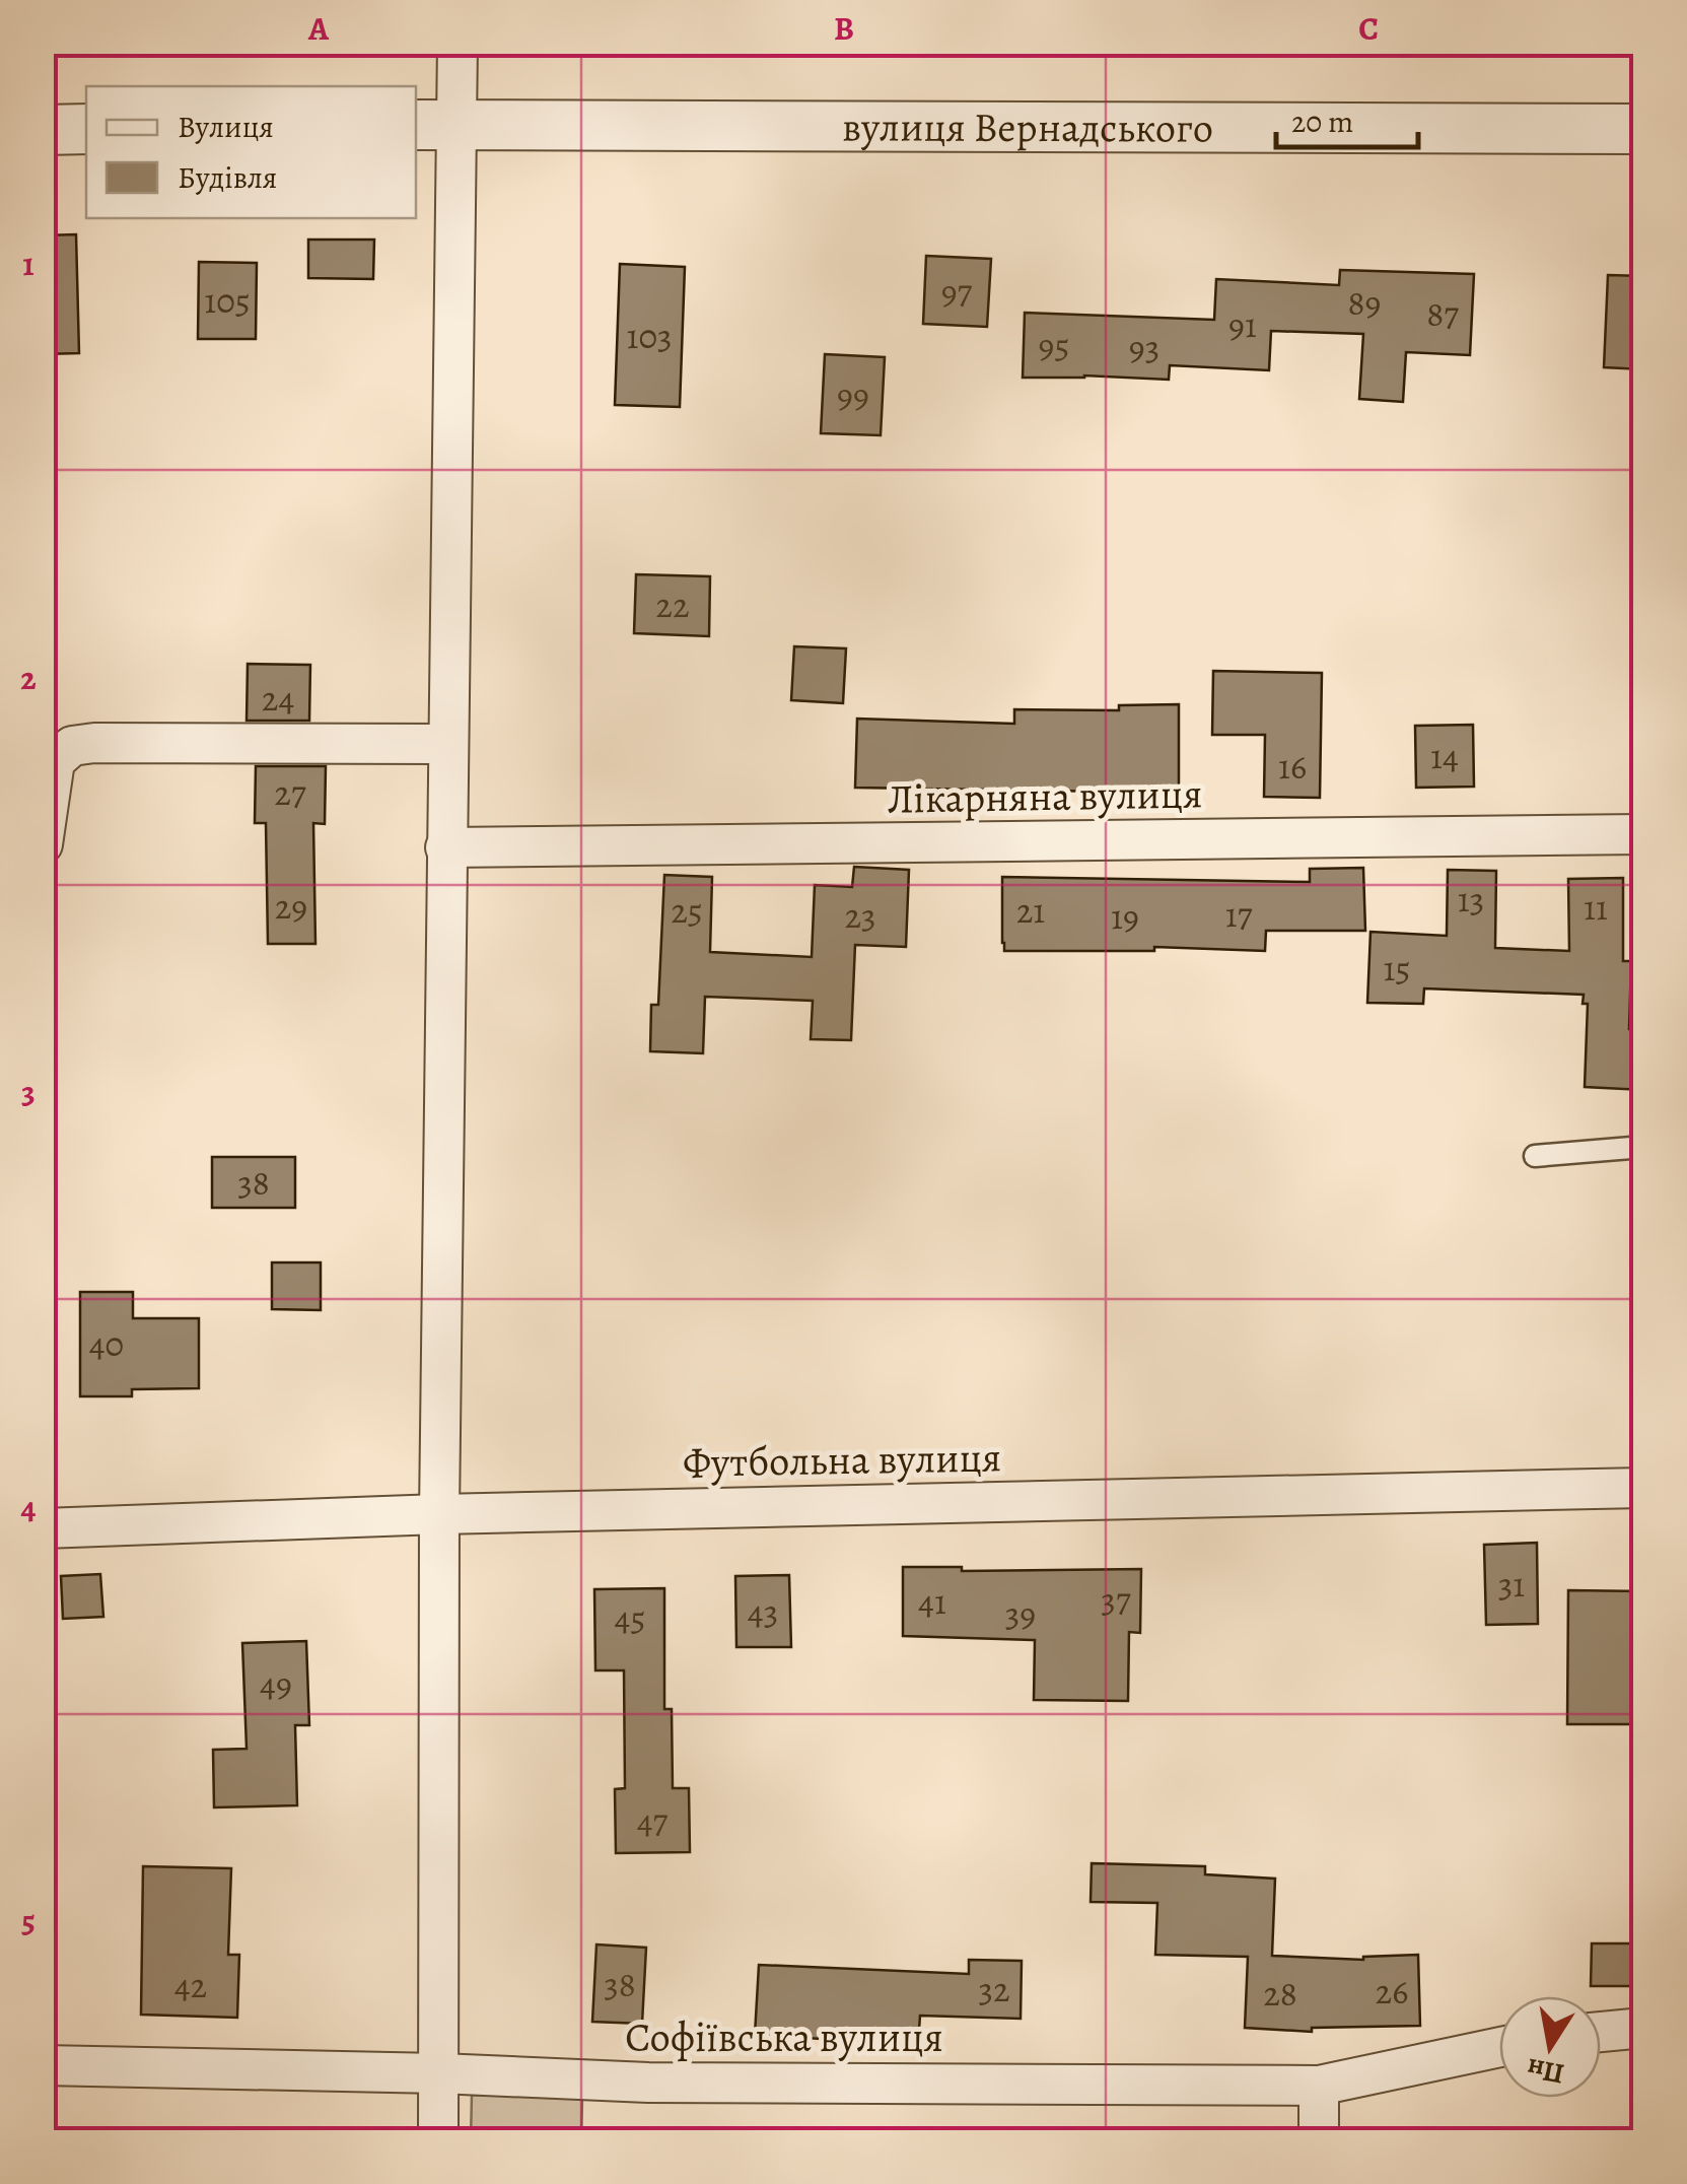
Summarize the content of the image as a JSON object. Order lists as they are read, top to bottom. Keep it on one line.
{"streets":{"street":["вулиця Вернадського","Лікарняна вулиця","Футбольна вулиця","Софіївська вулиця"]},"house_numbers":["97","105","89","87","91","103","95","93","99","22","24","14","16","27","13","29","11","25","21","17","23","19","15","38","40","31","37","41","43","39","45","49","47","38","42","32","26","28"],"legend":["Вулиця","Будівля"],"scale_bar":"20 m","north":"bottom","grid":{"columns":["A","B","C"],"rows":["1","2","3","4","5"]}}
